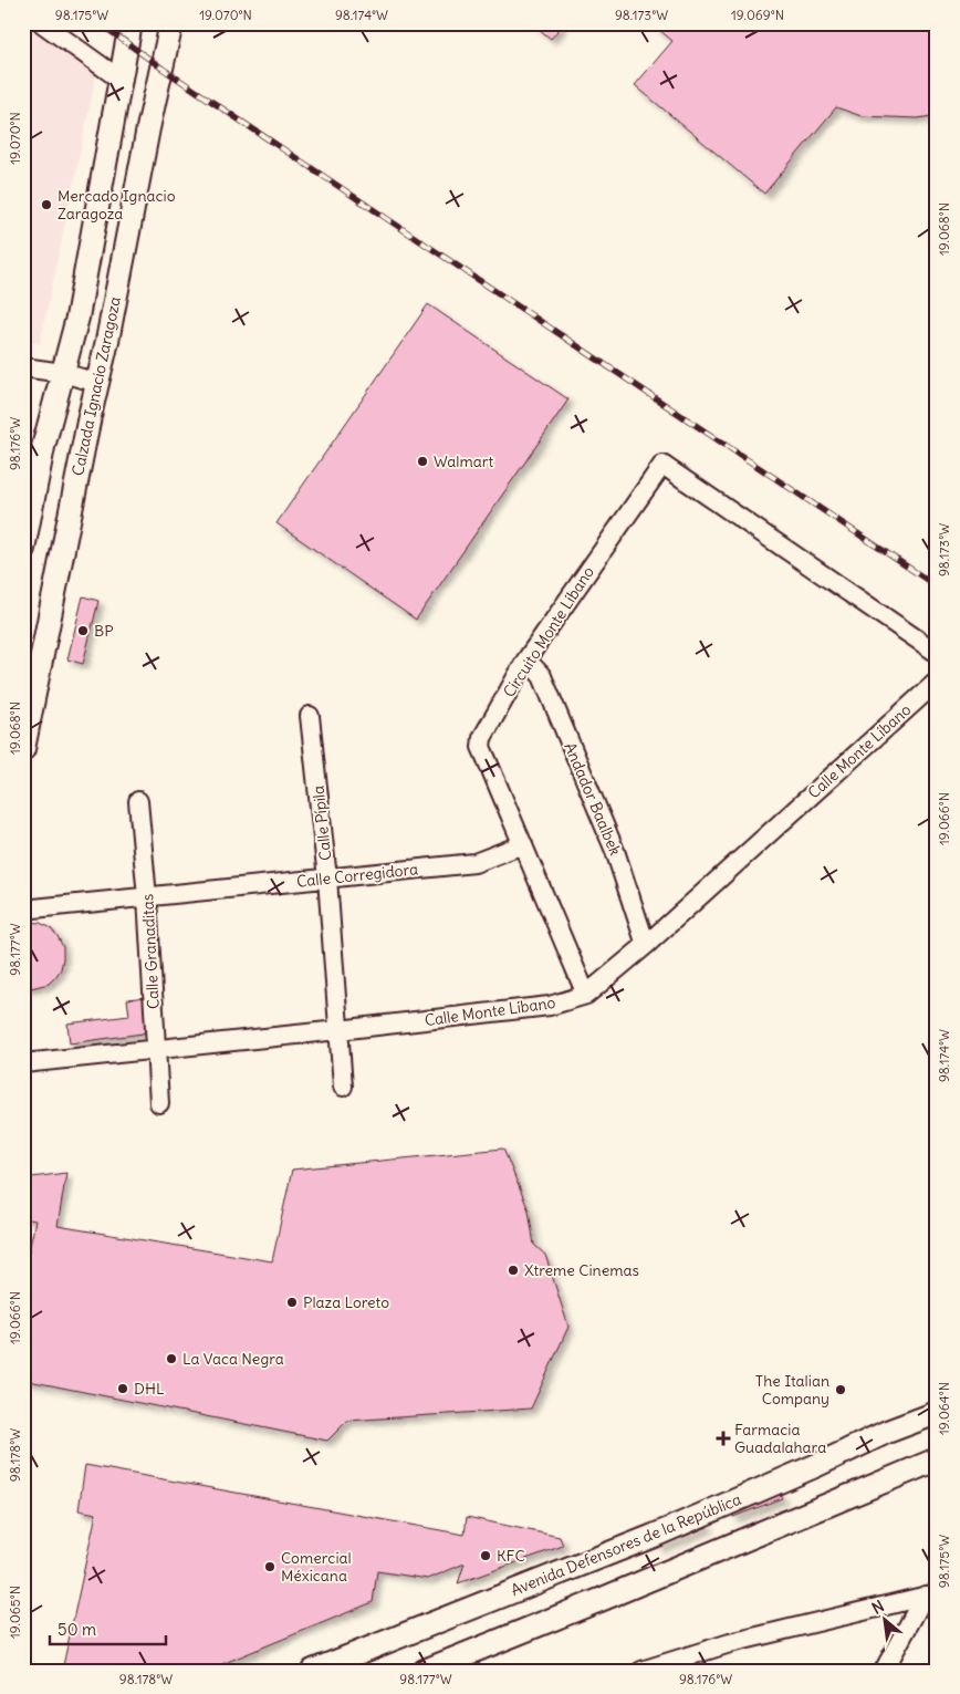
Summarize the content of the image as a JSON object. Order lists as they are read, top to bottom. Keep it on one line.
{"streets":{"main road":["Calzada Ignacio Zaragoza","Avenida Defensores de la República"],"street":["Circuito Monte Líbano","Calle Monte Líbano","Andador Baalbek","Calle Pípila","Calle Corregidora","Calle Granaditas"]},"crossings":[["Circuito Monte Líbano","Calle Monte Líbano"],["Circuito Monte Líbano","Andador Baalbek"],["Circuito Monte Líbano","Calle Corregidora"],["Calle Monte Líbano","Andador Baalbek"],["Calle Monte Líbano","Calle Pípila"],["Calle Monte Líbano","Calle Granaditas"],["Calle Pípila","Calle Corregidora"],["Calle Corregidora","Calle Granaditas"]],"places":{"other":["Mercado Ignacio Zaragoza","Walmart","BP","Xtreme Cinemas","Plaza Loreto","La Vaca Negra","DHL","The Italian Company","KFC","Comercial Méxicana"],"health":["Farmacia Guadalahara"]},"scale_bar":"50 m","north":"top left","coordinates":["98.175°W","19.070°N","98.174°W","98.173°W","19.069°N","19.068°N","98.176°W","19.066°N","98.177°W","19.064°N","98.178°W","19.065°N"]}
